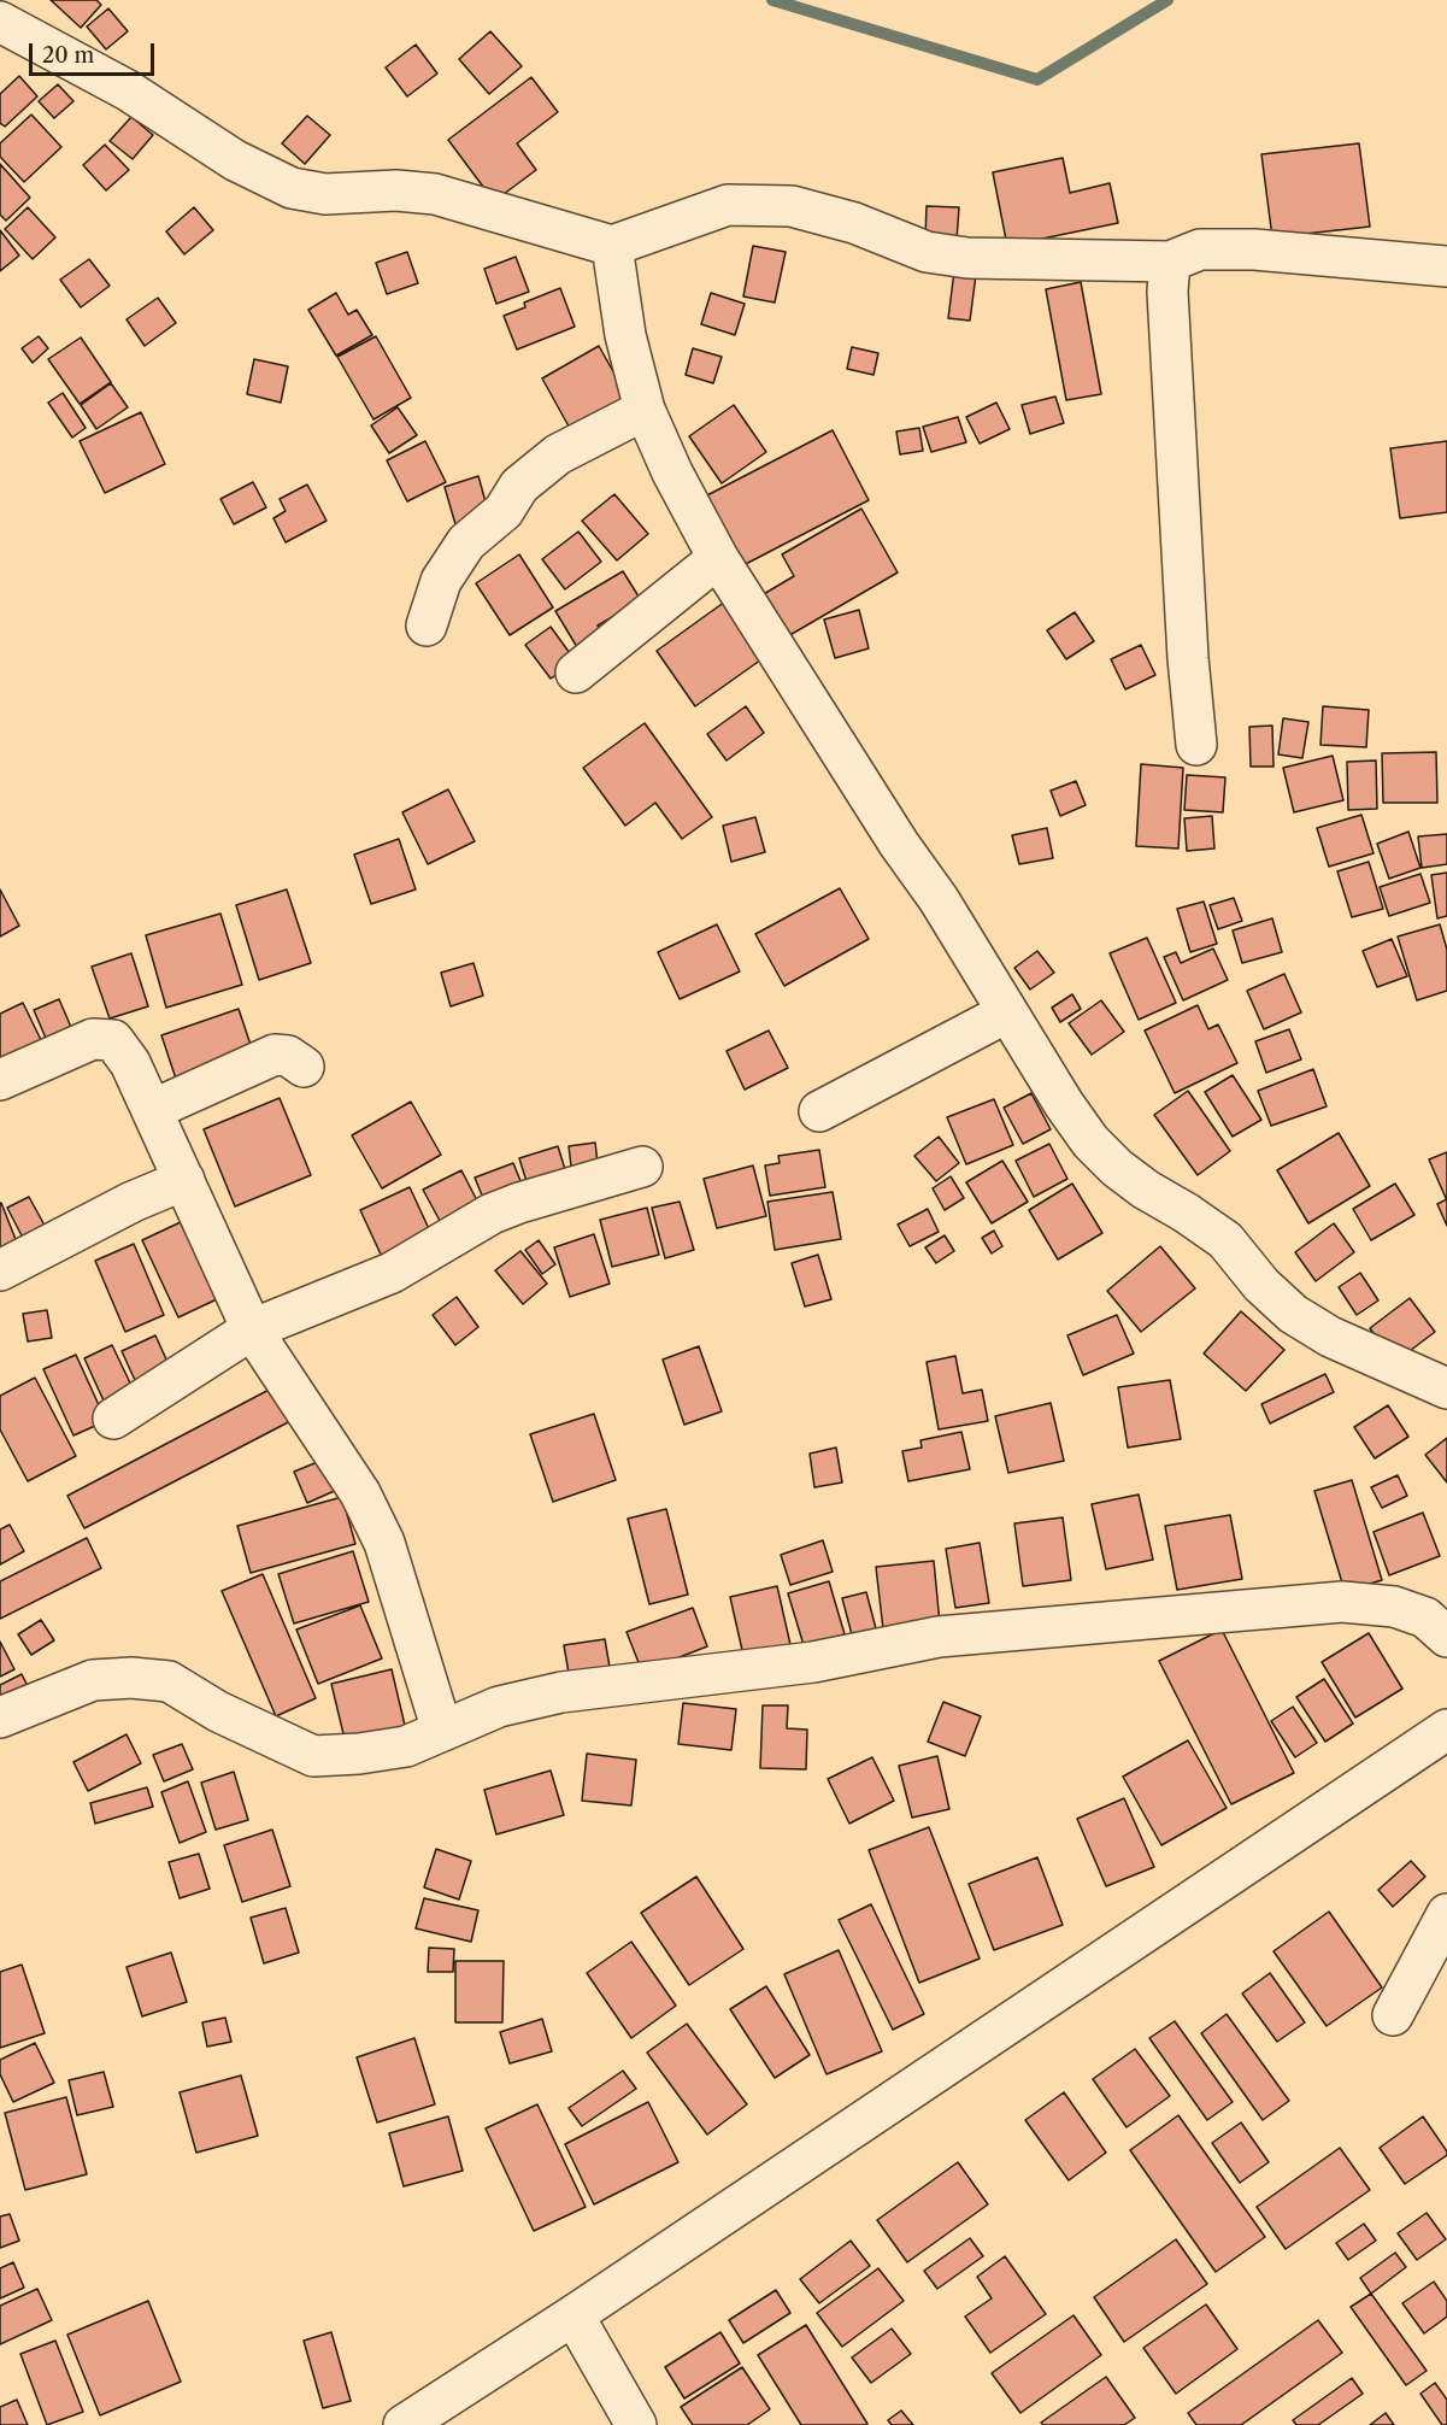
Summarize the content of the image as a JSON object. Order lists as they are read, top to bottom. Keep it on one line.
{"scale_bar":"20 m"}
